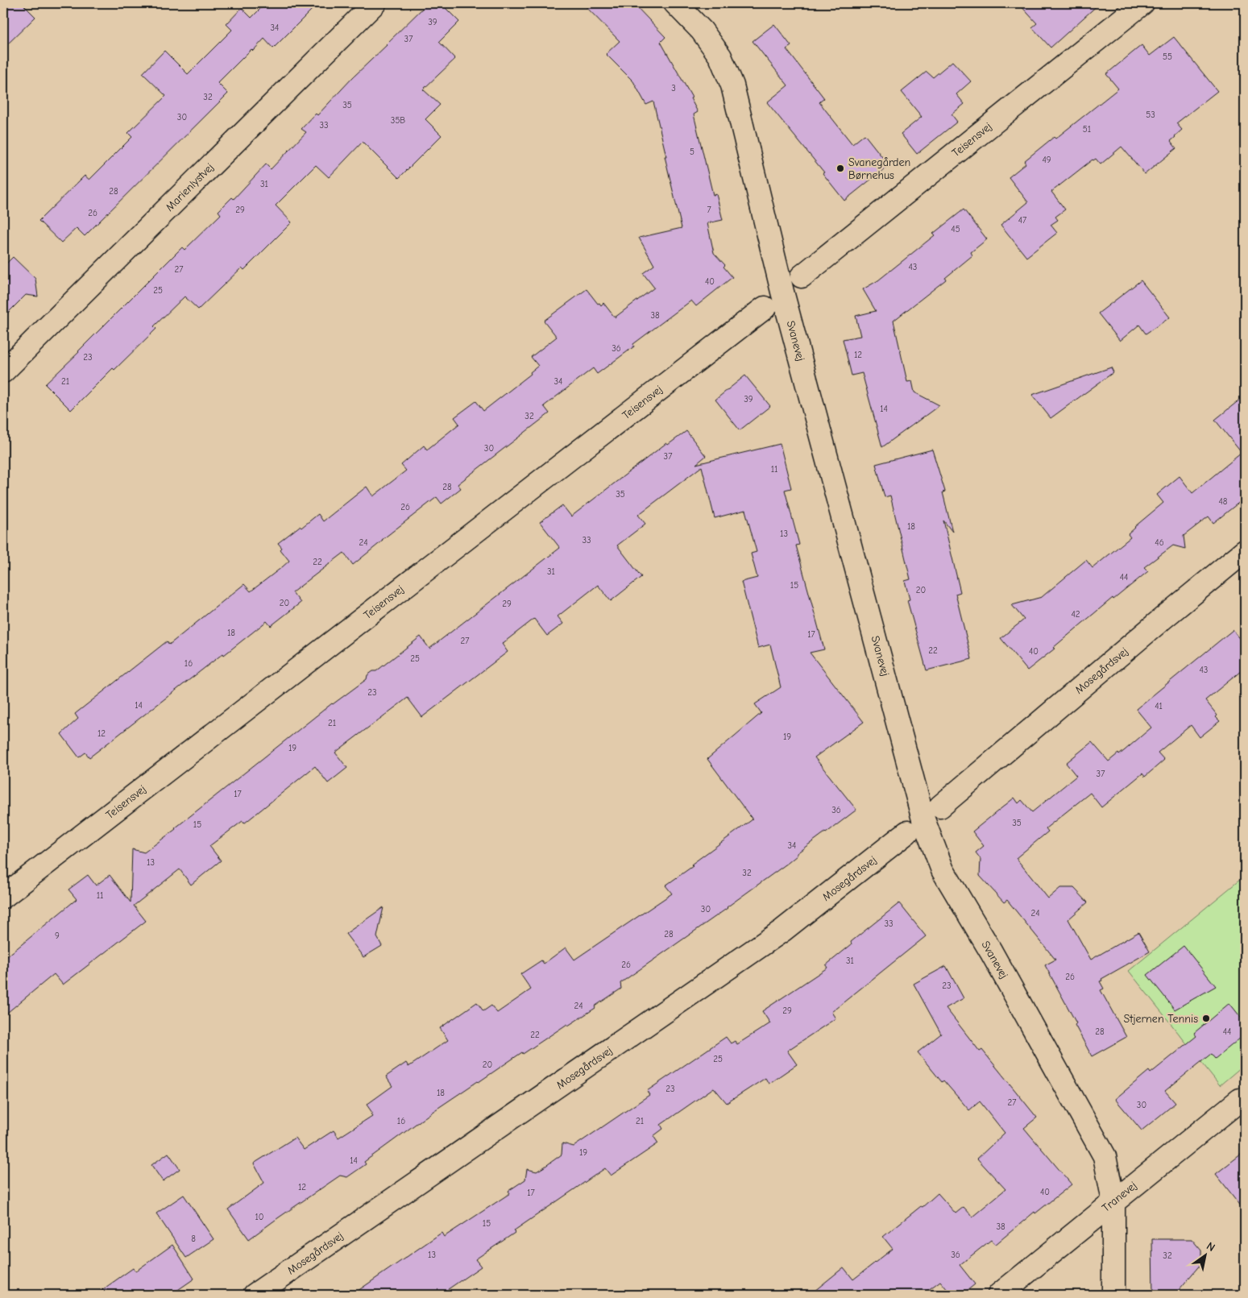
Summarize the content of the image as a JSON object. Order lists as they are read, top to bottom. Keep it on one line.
{"streets":{"street":["Teisensvej","Marienlystvej","Svanevej","Mosegårdsvej","Tranevej"]},"crossings":[["Svanevej","Tranevej"]],"places":["Svanegården Børnehus","Stjernen Tennis"],"house_numbers":["39","34","37","55","3","32","35","53","30","35B","33","51","5","49","31","28","29","7","26","47","45","43","27","40","25","38","36","12","23","21","34","39","14","32","30","37","11","28","35","48","26","18","13","33","24","46","22","31","44","15","20","20","29","42","18","17","27","22","40","25","16","43","23","14","41","21","12","19","19","37","17","36","35","15","34","13","32","11","30","24","33","28","9","31","26","26","23","24","29","28","44","22","25","20","23","18","27","30","16","21","19","14","12","40","17","10","15","38","8","13","36","32"],"north":"top right"}
